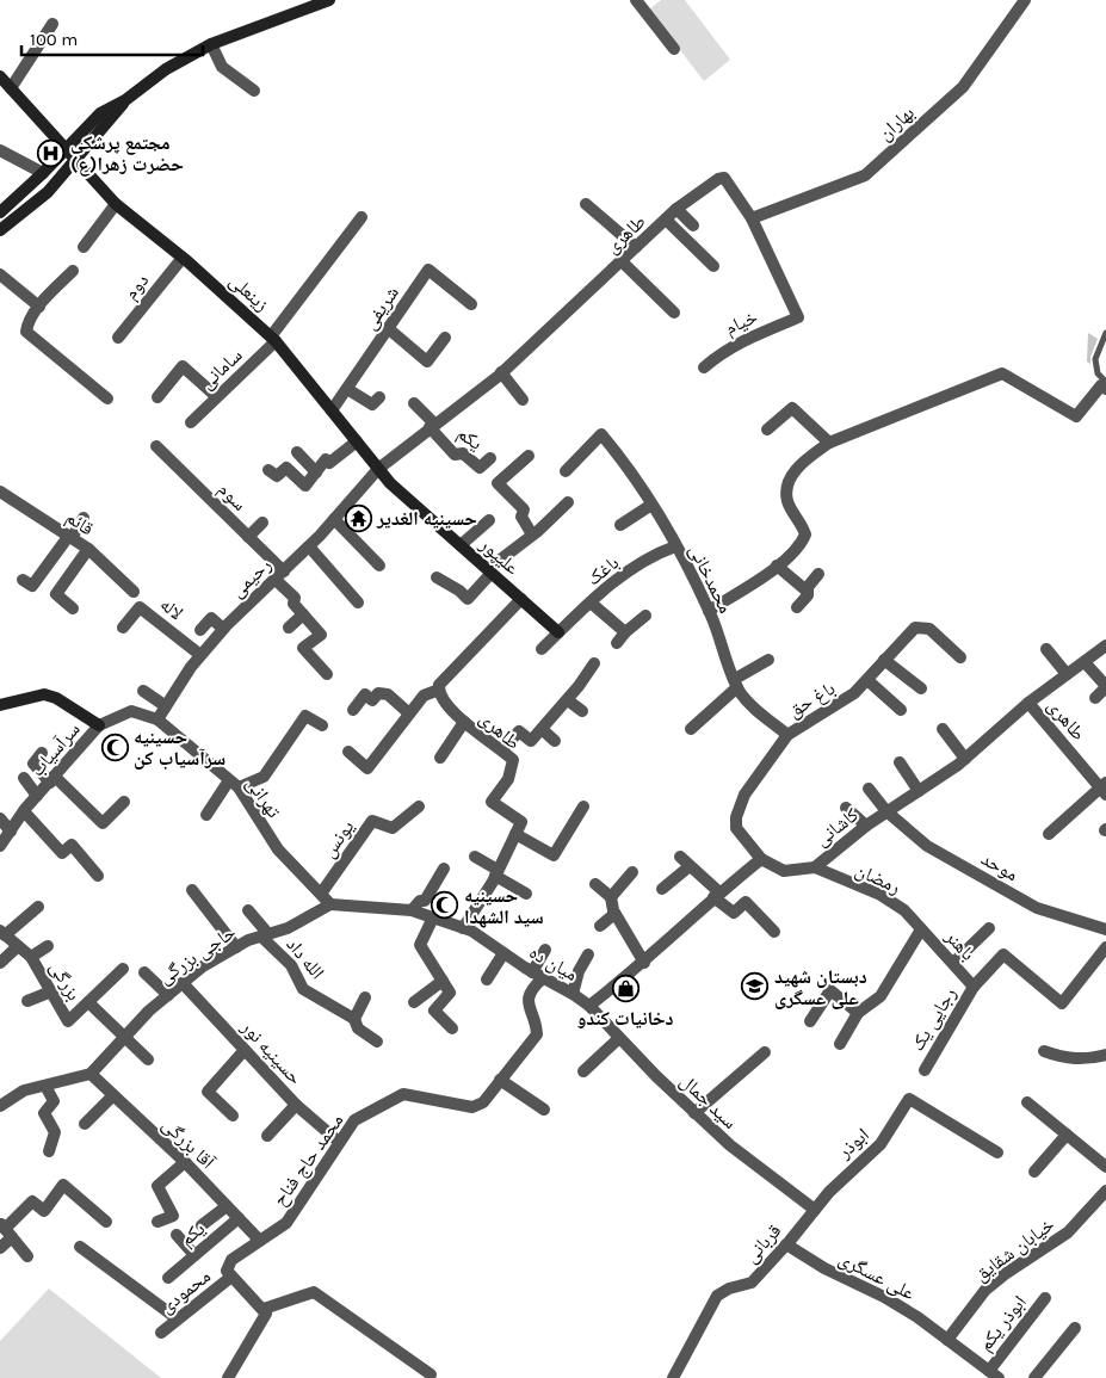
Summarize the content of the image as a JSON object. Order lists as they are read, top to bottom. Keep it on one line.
{"streets":{"street":["بهاران","طاهری","دوم","زینعلی","شریفی","خیام","سامانی","یکم","سوم","قائم","علیپور","باغک","رحیمی","محمدخانی","لاله","باغ حق","سرآسیاب","تهرانی","کاشانی","یونس","موحد","رمضان","باهنر","حاجی بزرگی","الله داد","میان ده","بزرگی","رجایی یک","حسینیه نور","سید جمال","آقا بزرگی","ابوذر","محمد حاج فناح","قربانی","خیابان شقایق","علی عسگری","محمودی","ابوذر یکم"]},"crossings":[["بهاران","طاهری"],["طاهری","زینعلی"],["طاهری","خیام"],["طاهری","یکم"],["طاهری","رحیمی"],["طاهری","کاشانی"],["دوم","زینعلی"],["زینعلی","شریفی"],["زینعلی","سامانی"],["زینعلی","علیپور"],["زینعلی","رحیمی"],["یکم","آقا بزرگی"],["سوم","رحیمی"],["علیپور","باغک"],["باغک","محمدخانی"],["رحیمی","لاله"],["رحیمی","سرآسیاب"],["رحیمی","تهرانی"],["محمدخانی","باغ حق"],["باغ حق","کاشانی"],["سرآسیاب","تهرانی"],["تهرانی","یونس"],["تهرانی","حاجی بزرگی"],["تهرانی","میان ده"],["کاشانی","موحد"],["کاشانی","رمضان"],["رمضان","باهنر"],["باهنر","رجایی یک"],["حاجی بزرگی","الله داد"],["حاجی بزرگی","میان ده"],["حاجی بزرگی","بزرگی"],["حاجی بزرگی","حسینیه نور"],["حاجی بزرگی","آقا بزرگی"],["میان ده","سید جمال"],["میان ده","محمد حاج فناح"],["حسینیه نور","محمد حاج فناح"],["سید جمال","ابوذر"],["سید جمال","قربانی"],["آقا بزرگی","محمد حاج فناح"],["ابوذر","قربانی"],["محمد حاج فناح","محمودی"],["قربانی","علی عسگری"],["خیابان شقایق","علی عسگری"]],"places":{"hospital":["مجتمع پرشکی حضرت زهرا(ع)"],"temple":["حسینیه الغدیر"],"mosque":["حسینیه سرآسیاب کن","حسینیه سید الشهدا"],"school or university":["دبستان شهید علی عسگری"],"shop":["دخانیات کندو"]},"scale_bar":"100 m"}
